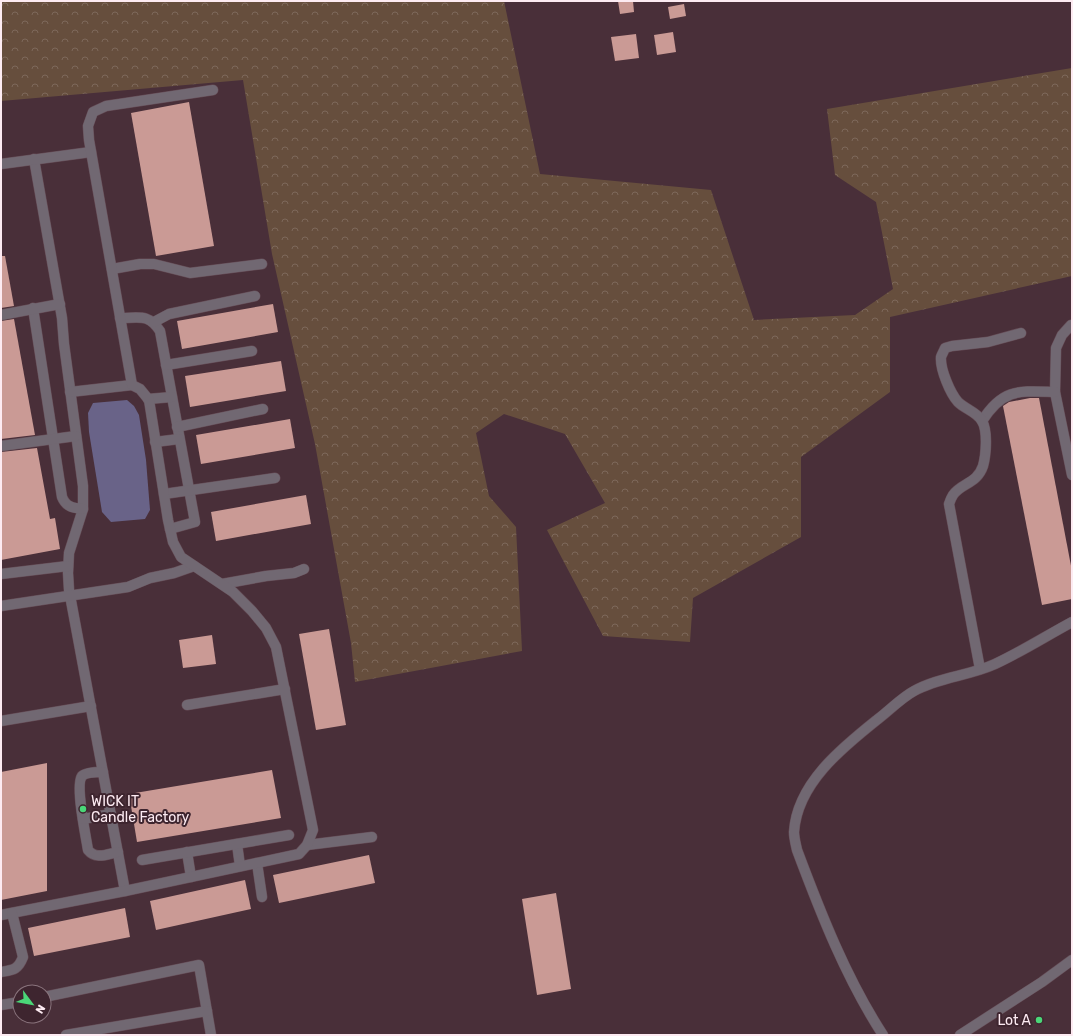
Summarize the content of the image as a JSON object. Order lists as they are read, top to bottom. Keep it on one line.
{"places":["WICK IT Candle Factory","Lot A"],"north":"bottom right"}
